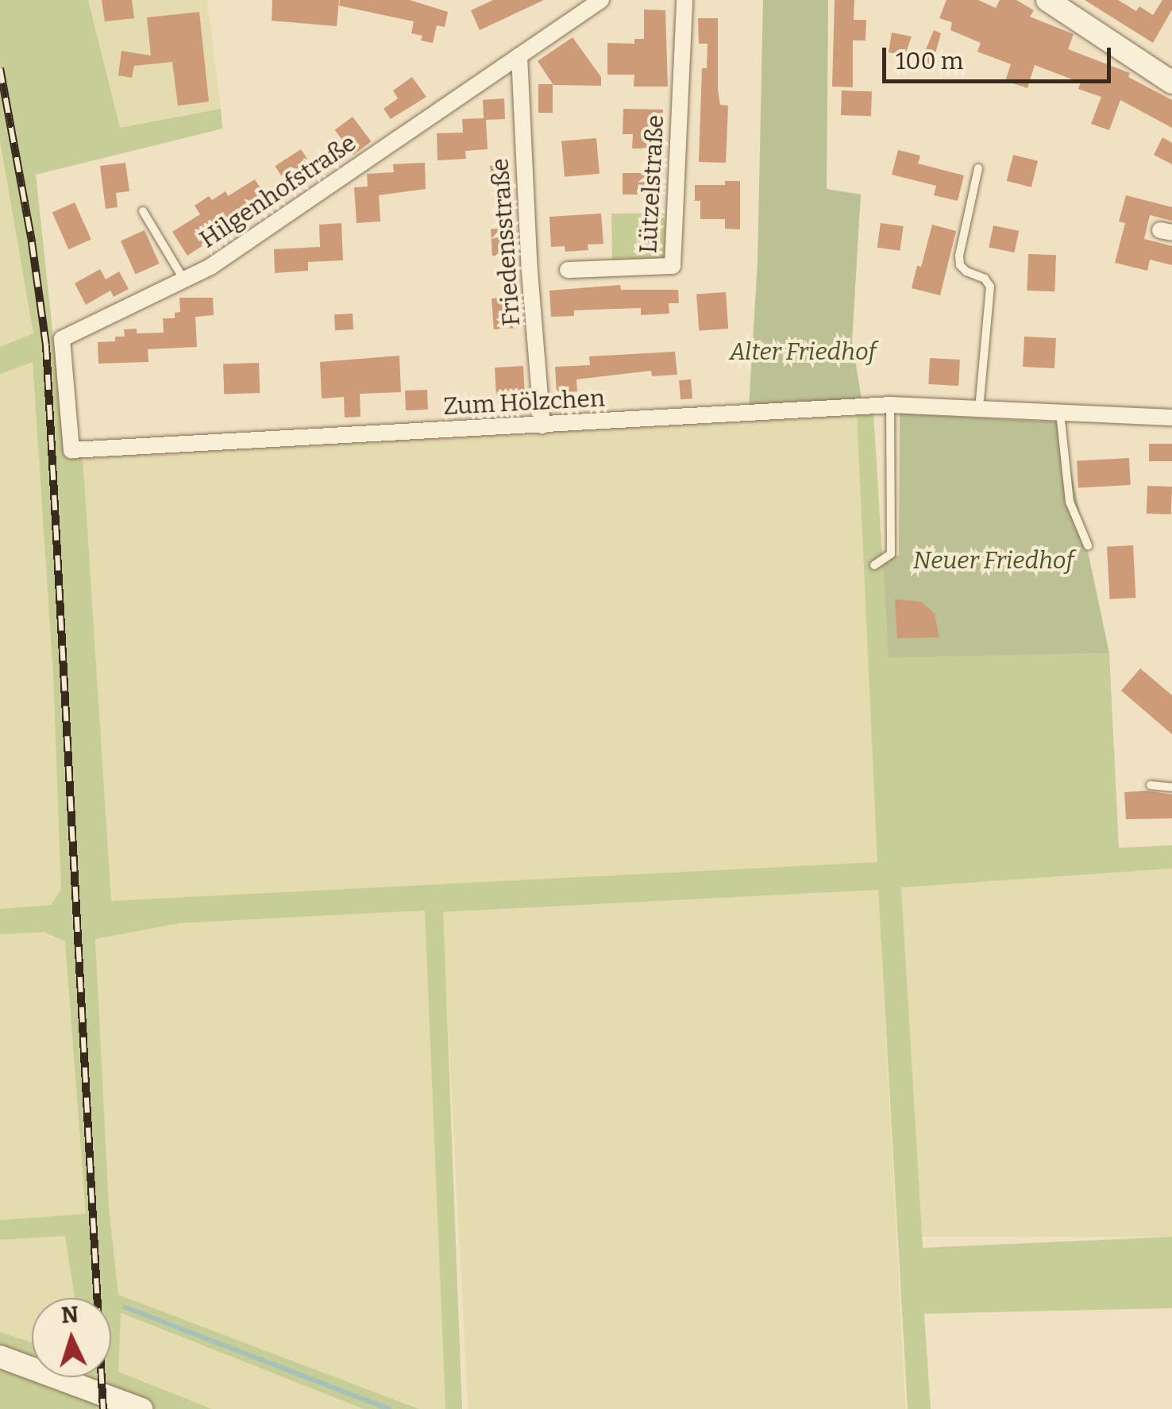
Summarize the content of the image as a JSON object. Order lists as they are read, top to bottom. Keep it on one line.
{"streets":{"street":["Lützelstraße","Hilgenhofstraße","Friedensstraße","Zum Hölzchen"]},"crossings":[["Hilgenhofstraße","Friedensstraße"],["Hilgenhofstraße","Zum Hölzchen"],["Friedensstraße","Zum Hölzchen"]],"parks":["Alter Friedhof","Neuer Friedhof"],"scale_bar":"100 m","north":"top"}
